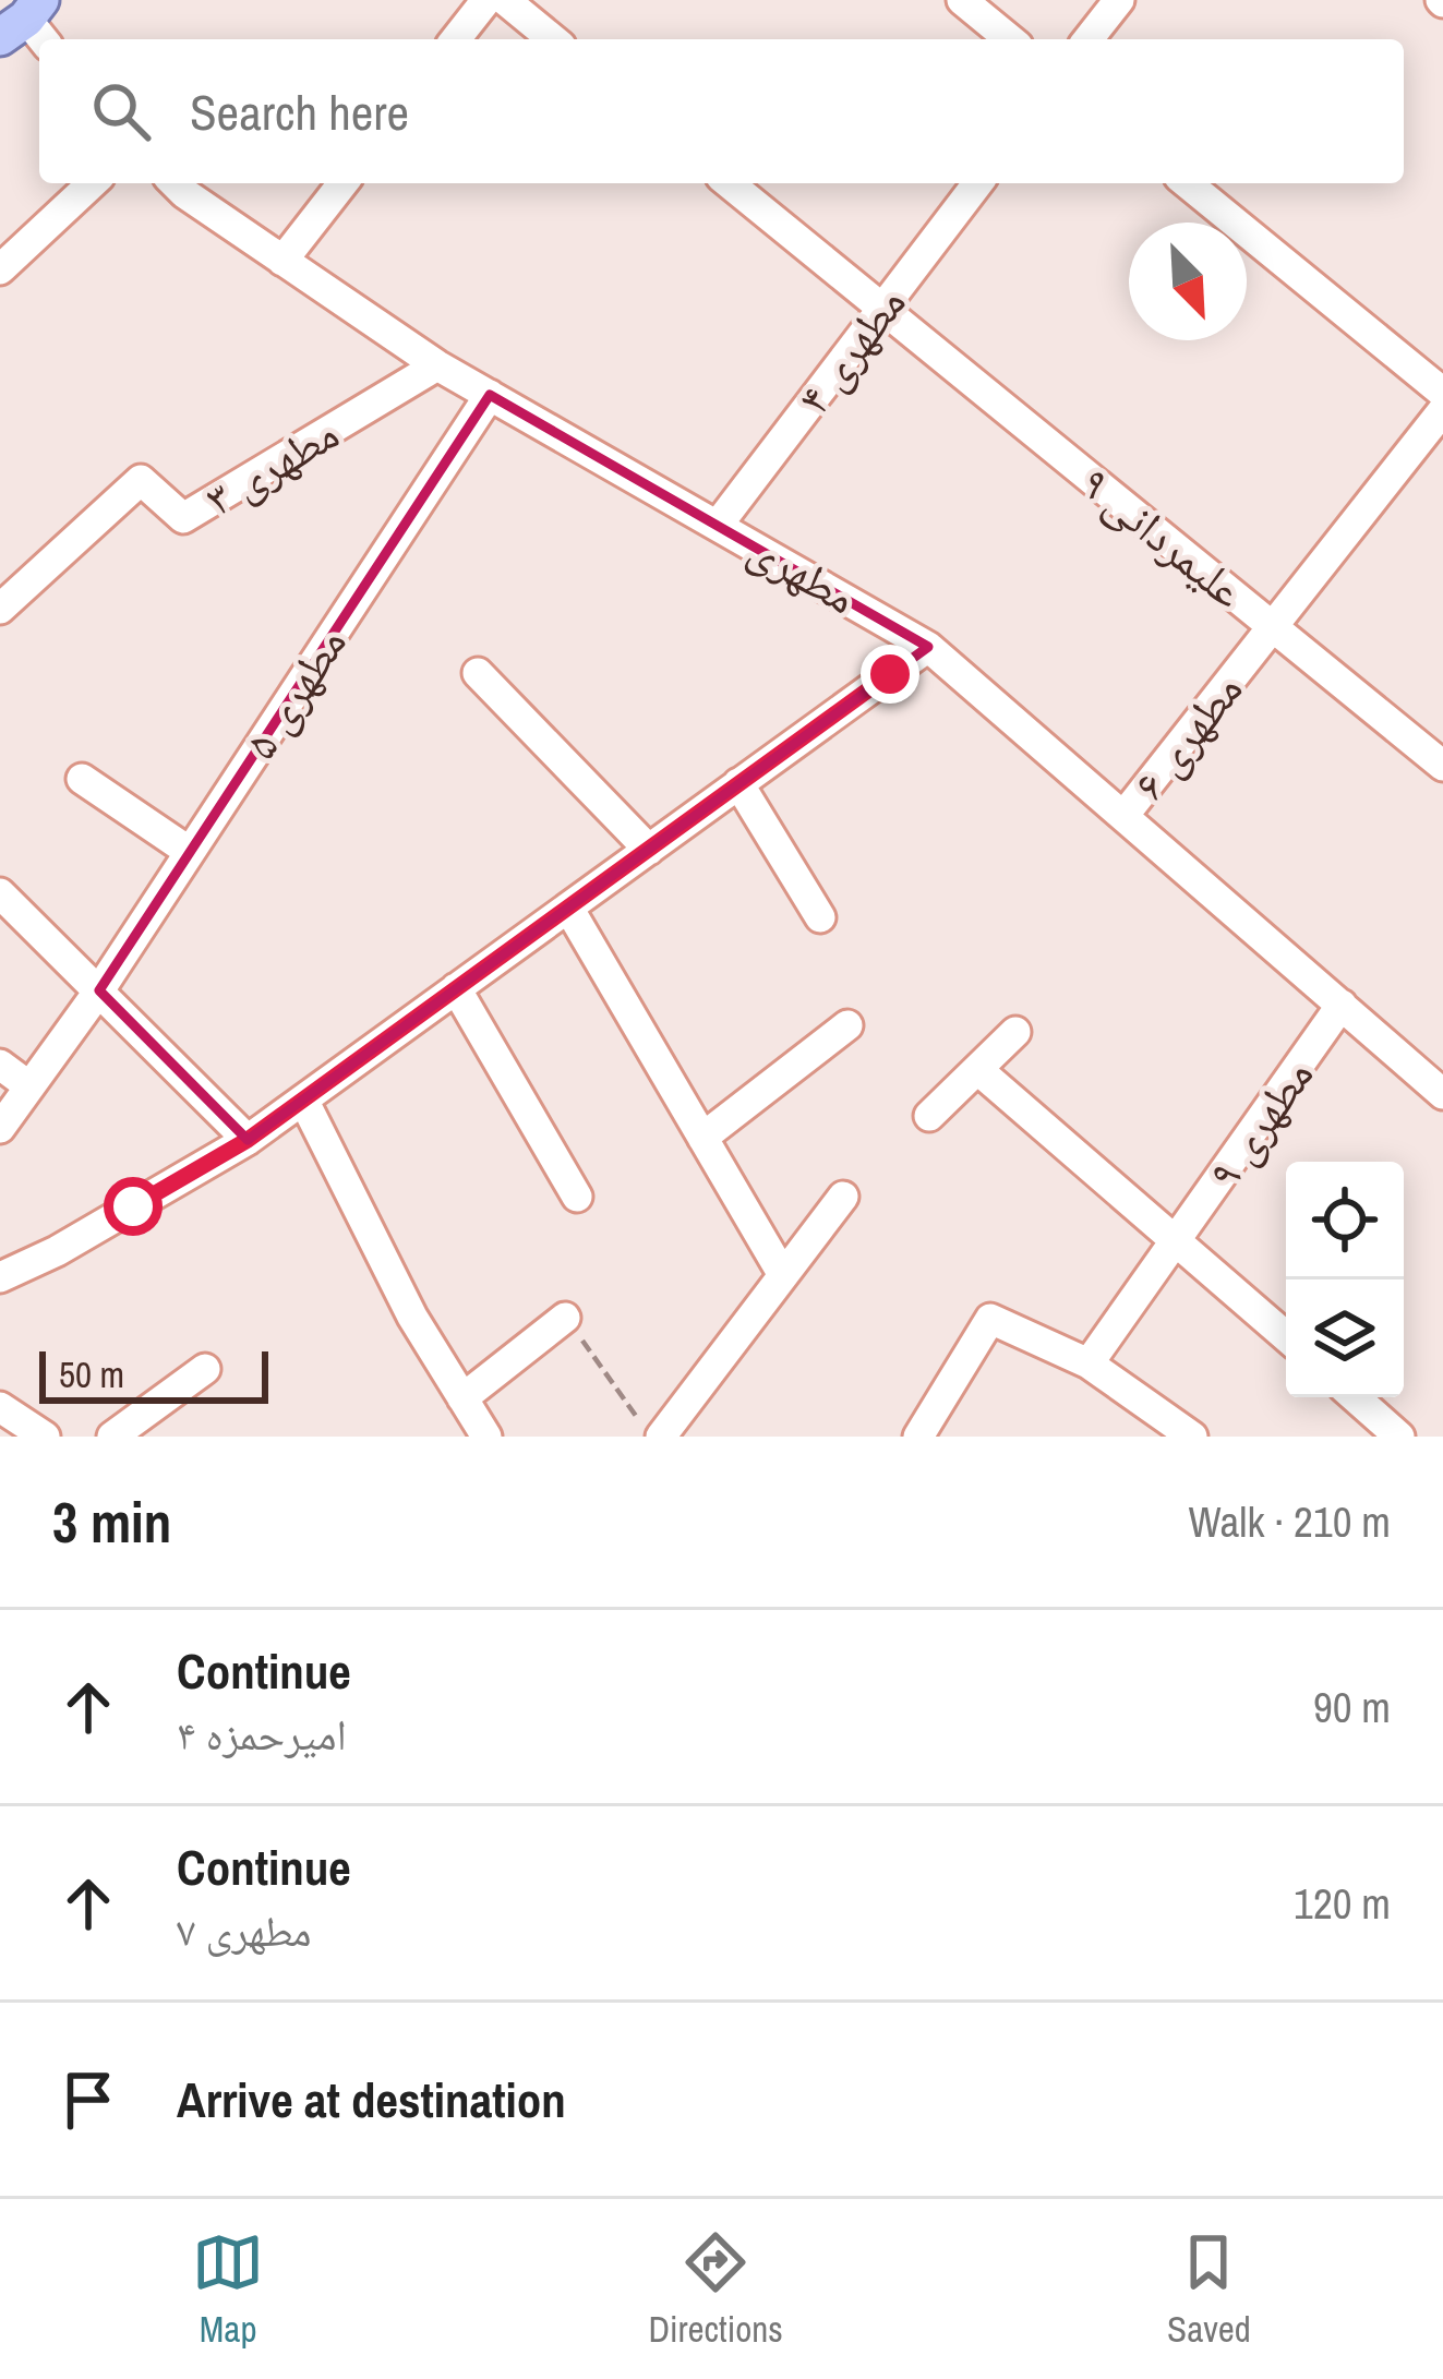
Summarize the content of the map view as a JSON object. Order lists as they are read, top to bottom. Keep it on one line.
{"streets":{"street":["مطهری ۴","مطهری ۳","علیمردانی ۹","مطهری","مطهری ۵","مطهری ۶","مطهری ۹"]},"crossings":[["مطهری ۴","علیمردانی ۹"],["مطهری ۴","مطهری"],["مطهری ۳","مطهری"],["علیمردانی ۹","مطهری ۶"],["مطهری","مطهری ۵"],["مطهری","مطهری ۶"],["مطهری","مطهری ۹"]],"scale_bar":"50 m","north":"bottom right","page":{"search":"Search here","scale":"50 m","heading":["3 min","Walk · 210 m"],"list":[["Continue","امیرحمزه ۴","90 m"],["Continue","مطهری ۷","120 m"],"Arrive at destination"],"nav":["Map","Directions","Saved"]}}
